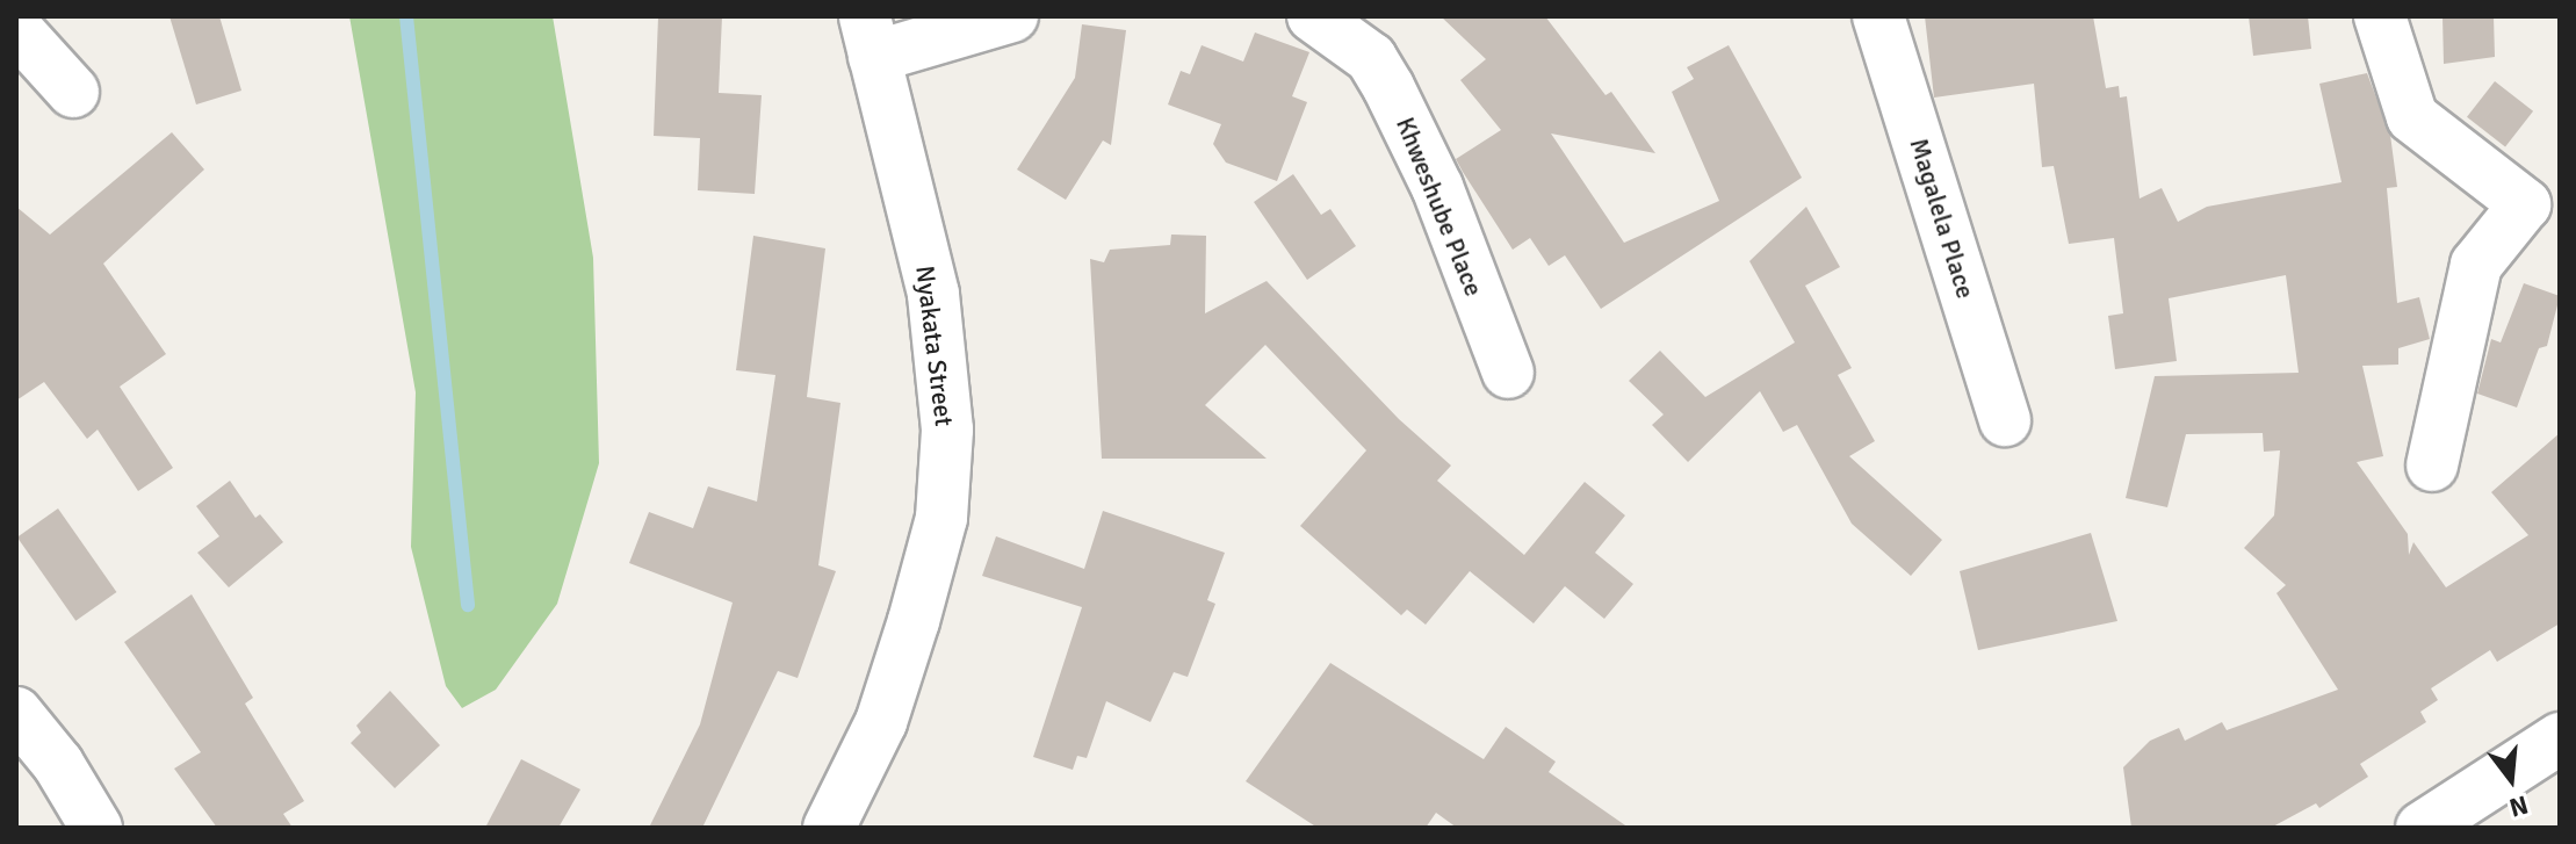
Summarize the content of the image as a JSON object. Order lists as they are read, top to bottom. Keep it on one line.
{"streets":{"street":["Khweshube Place","Magalela Place","Nyakata Street"]},"north":"bottom"}
